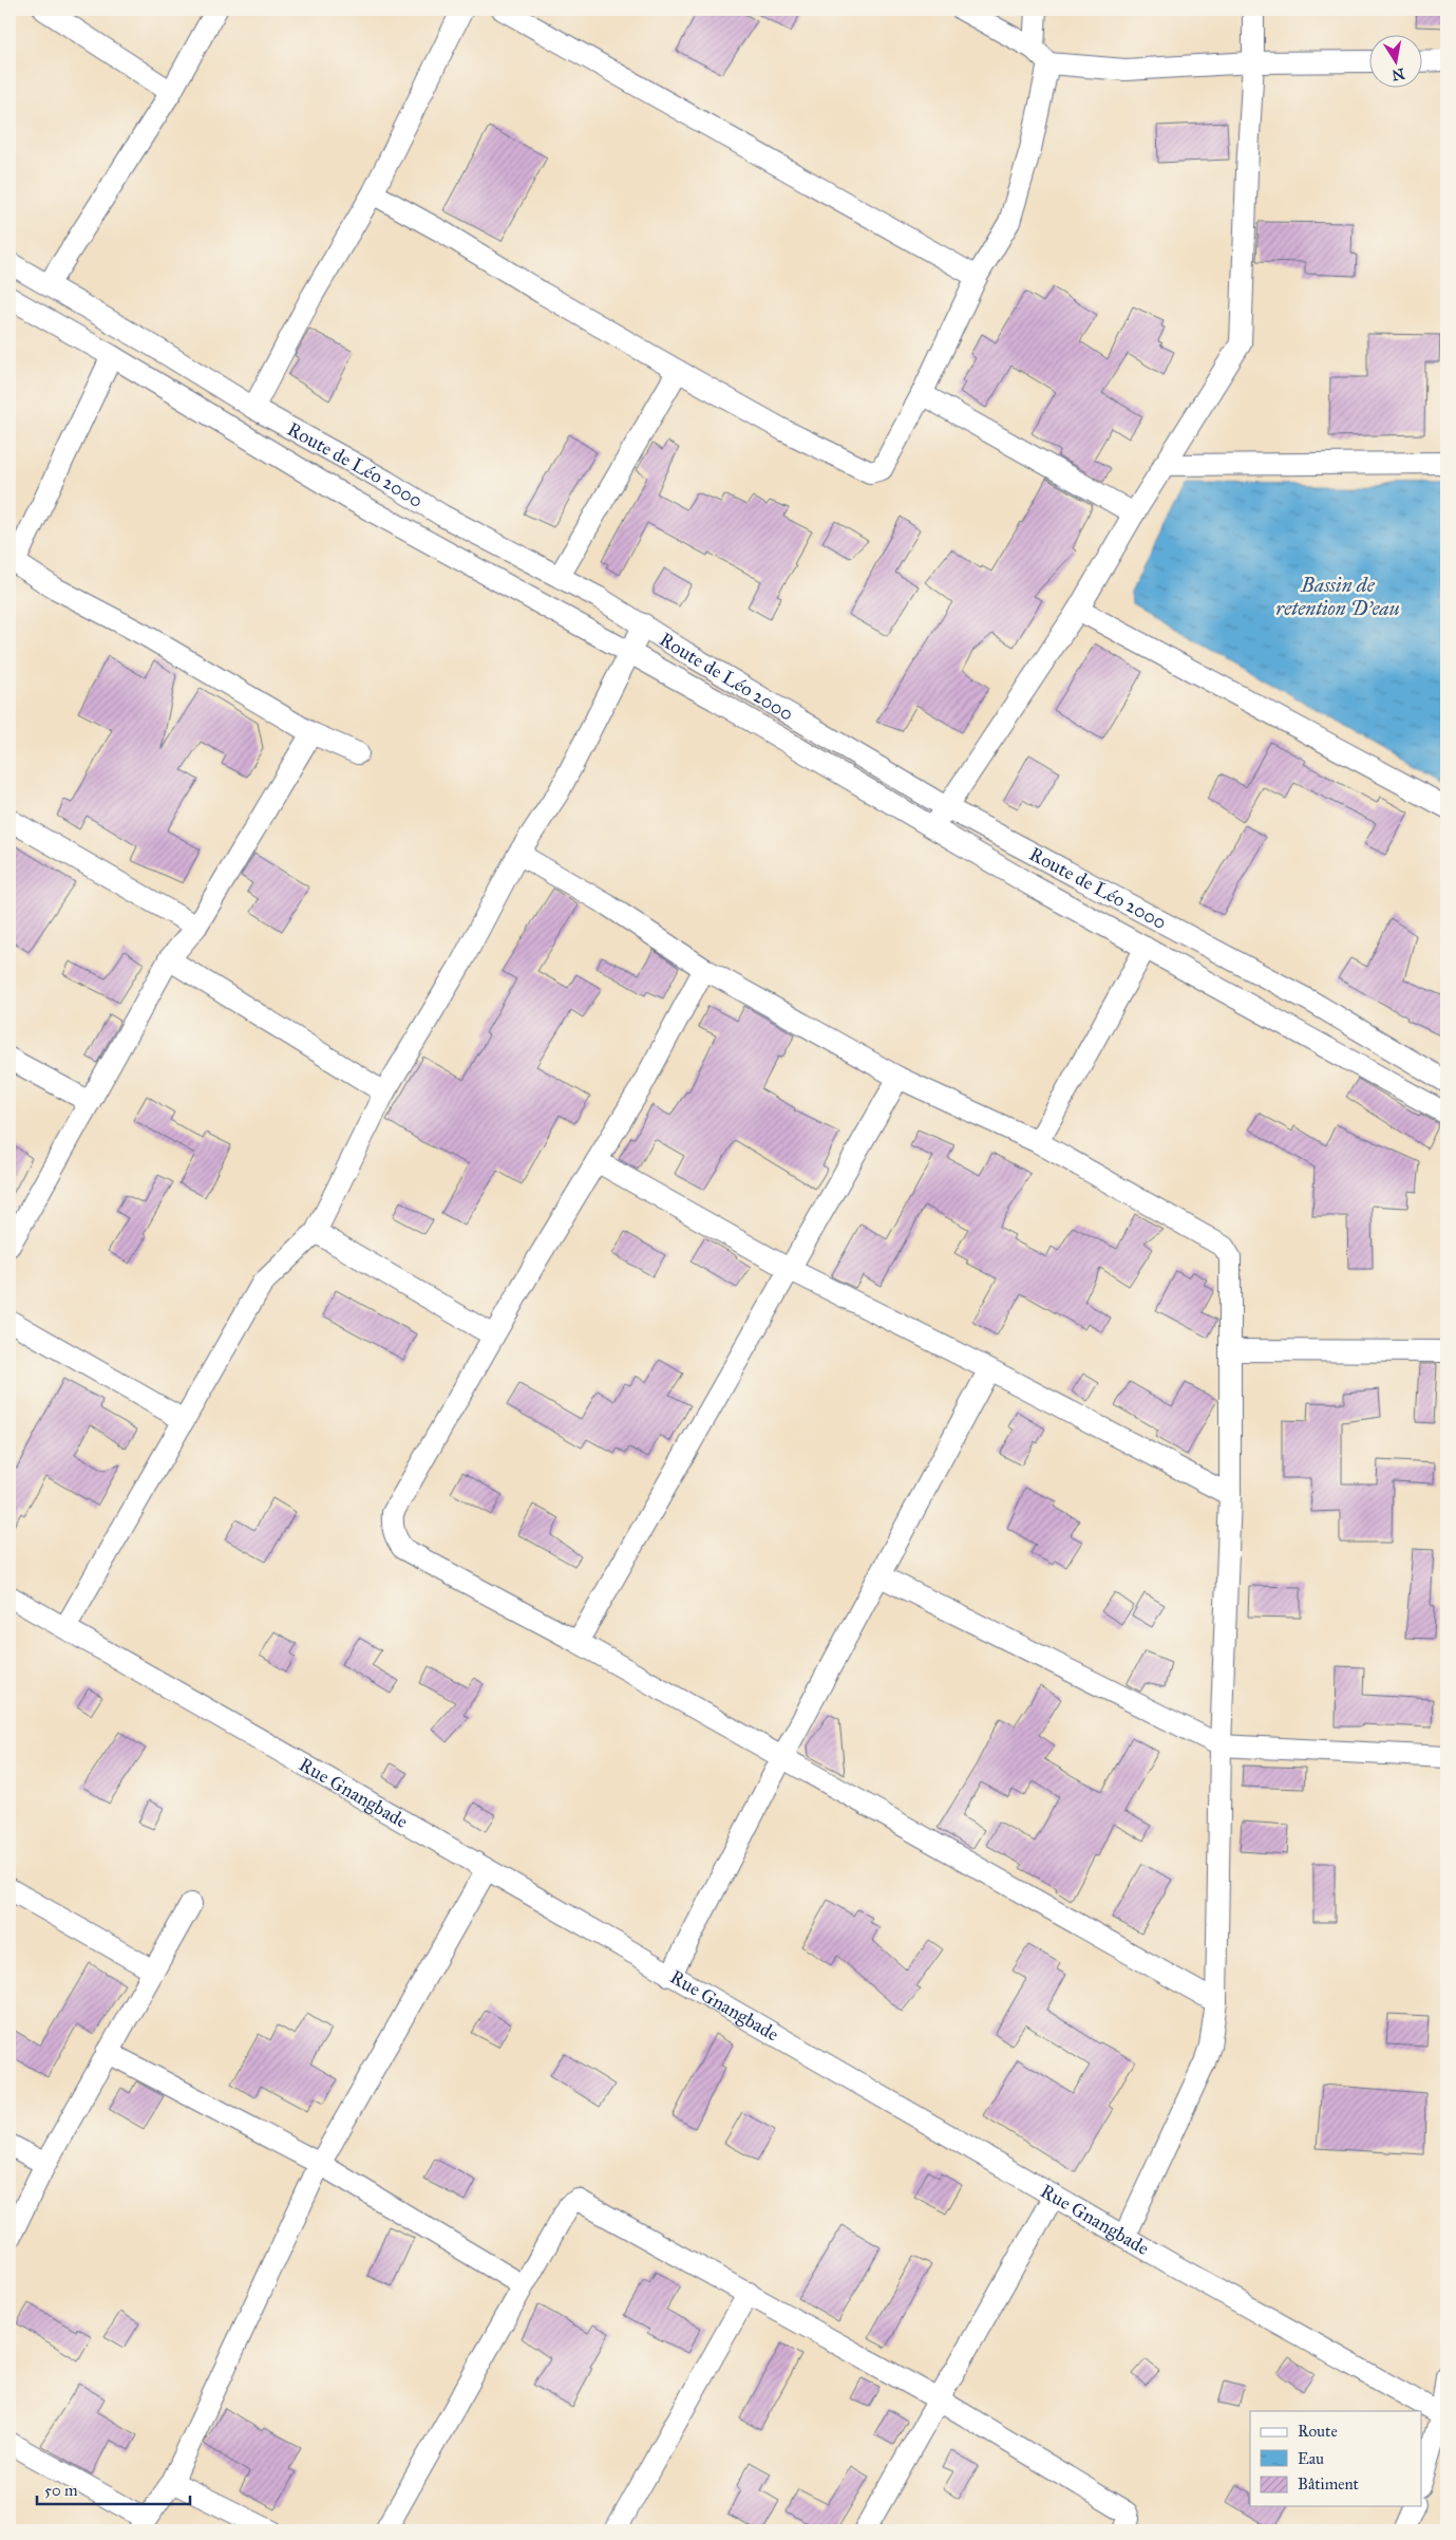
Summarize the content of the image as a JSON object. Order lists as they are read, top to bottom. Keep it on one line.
{"streets":{"street":["Route de Léo 2000","Rue Gnangbade"]},"water":["Bassin de retention D'eau"],"legend":["Route","Eau","Bâtiment"],"scale_bar":"50 m","north":"bottom"}
